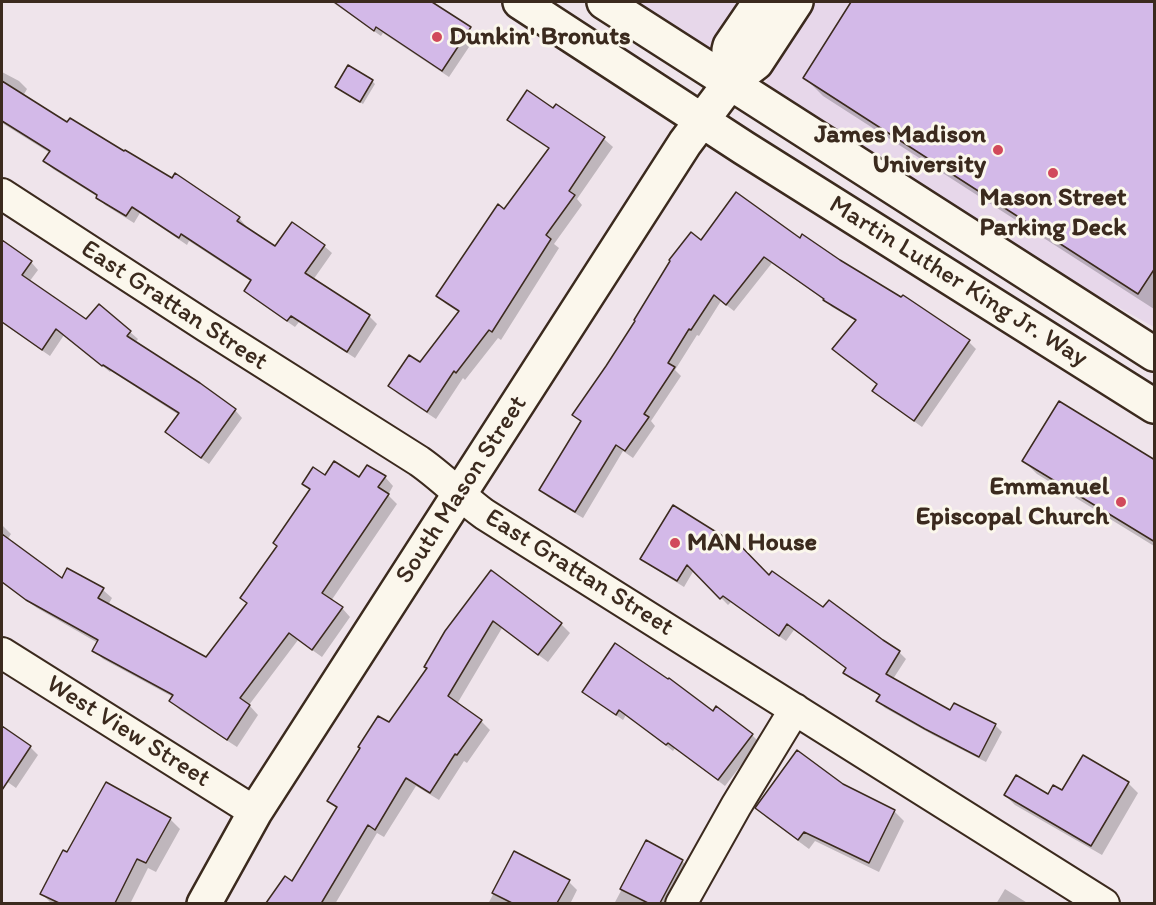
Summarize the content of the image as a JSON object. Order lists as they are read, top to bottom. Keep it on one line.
{"streets":{"main road":["Martin Luther King Jr. Way","South Mason Street"],"street":["East Grattan Street","West View Street"]},"crossings":[["Martin Luther King Jr. Way","South Mason Street"],["East Grattan Street","South Mason Street"],["South Mason Street","West View Street"]],"places":["Dunkin' Bronuts","James Madison University","Mason Street Parking Deck","Emmanuel Episcopal Church","MAN House"]}
